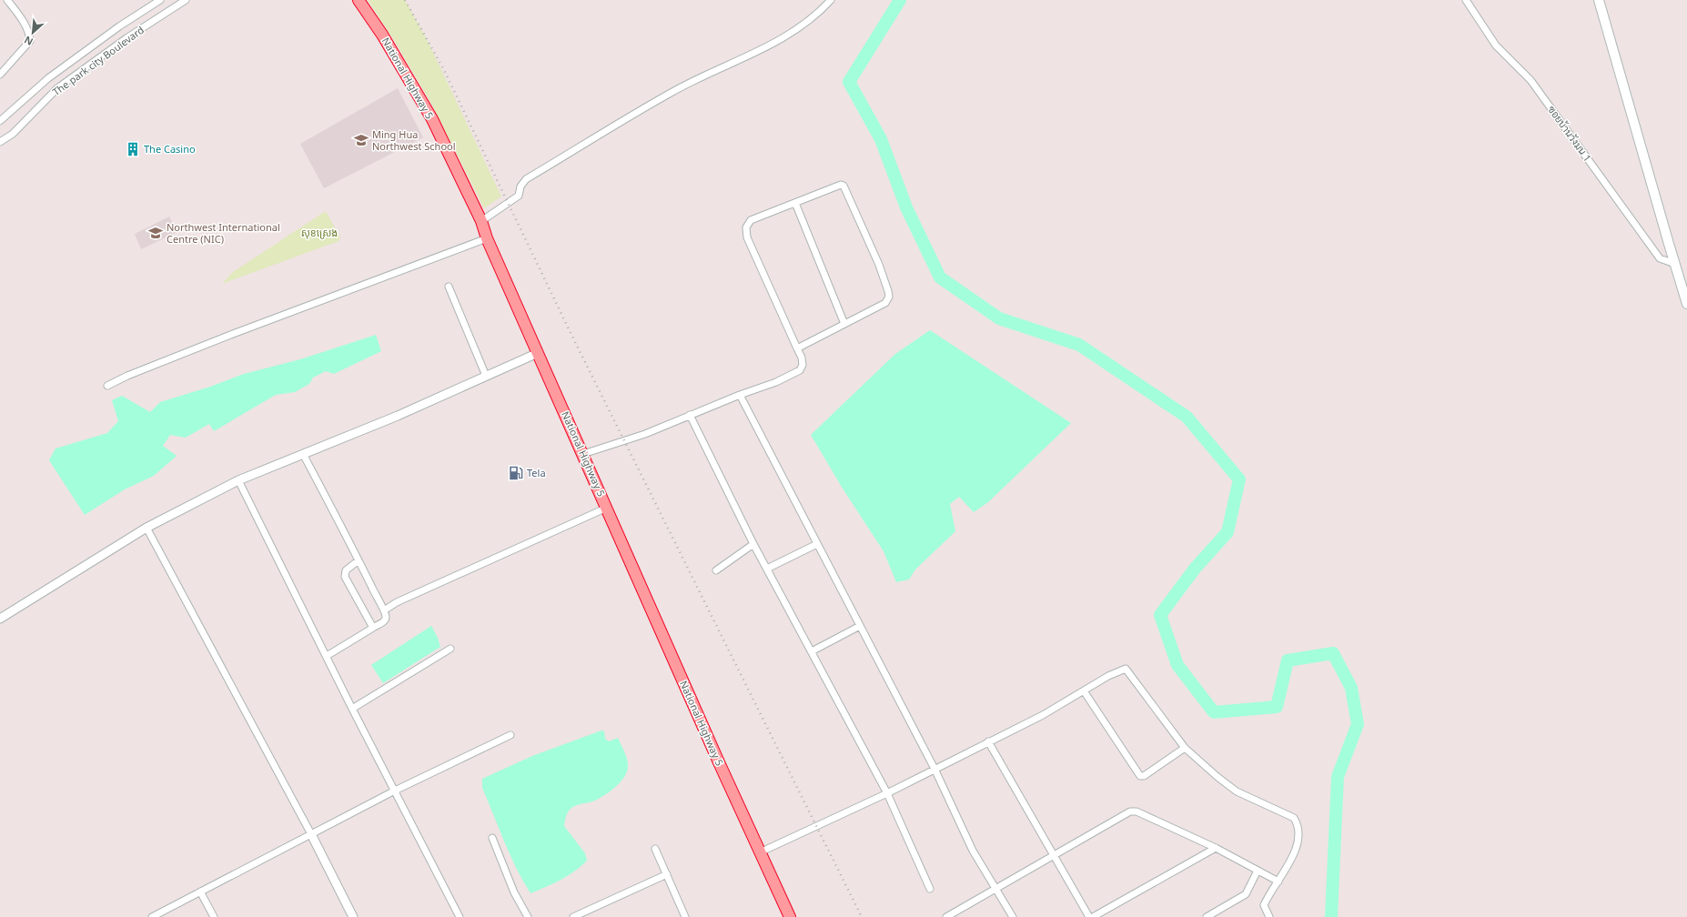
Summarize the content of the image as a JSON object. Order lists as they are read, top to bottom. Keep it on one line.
{"streets":{"highway":["National Highway 5"],"street":["The park city Boulevard","ซอยบ้านวังมน 1"]},"parks":["សុខស្រេង"],"places":{"school or university":["Ming Hua Northwest School","Northwest International Centre (NIC)"],"building":["The Casino"],"fuel station":["Tela"]},"north":"bottom left"}
